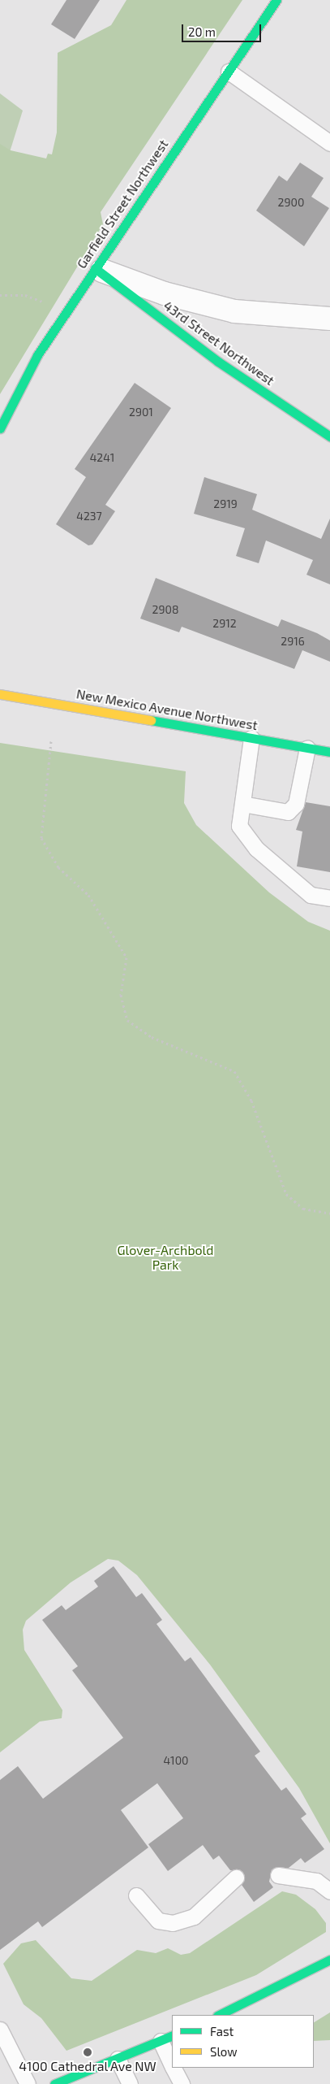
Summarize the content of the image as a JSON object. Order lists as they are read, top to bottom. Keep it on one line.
{"streets":{"street":["Garfield Street Northwest","43rd Street Northwest","New Mexico Avenue Northwest"]},"crossings":[["Garfield Street Northwest","43rd Street Northwest"]],"parks":["Glover-Archbold Park"],"places":["4100 Cathedral Ave NW"],"house_numbers":["2900","2901","4241","2919","4237","2908","2912","2916","4100"],"legend":["Fast","Slow"],"scale_bar":"20 m"}
